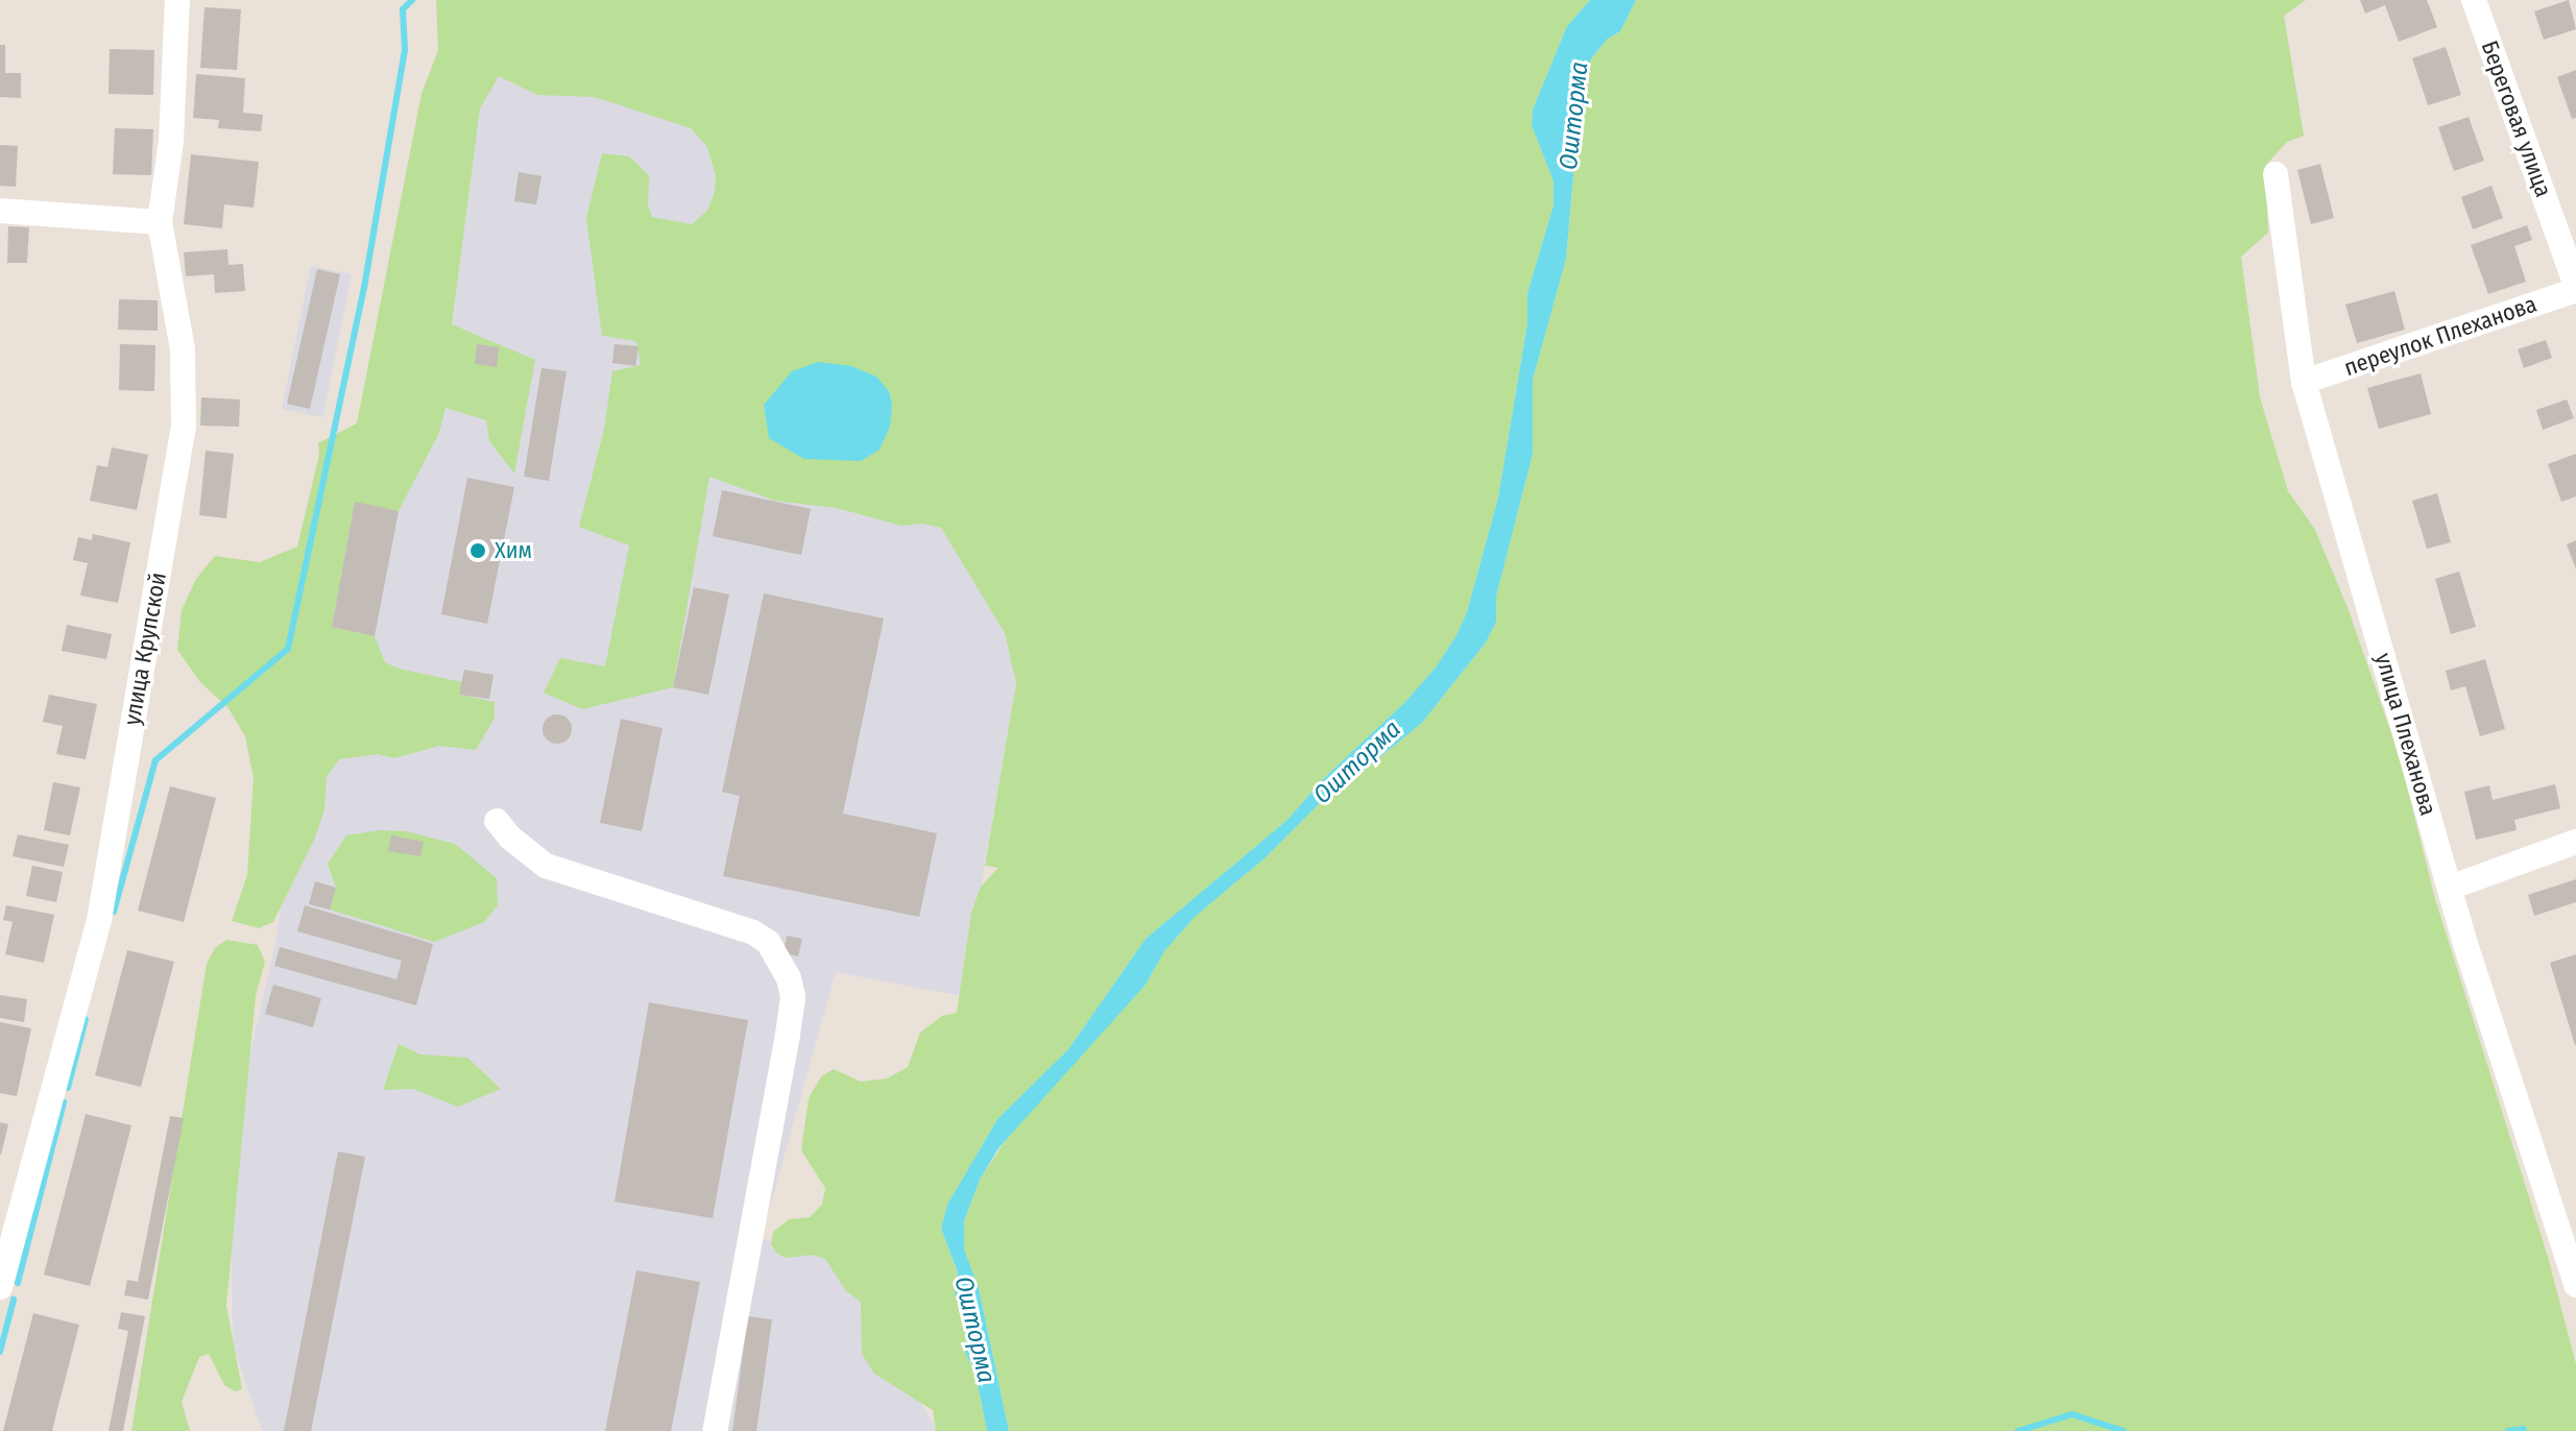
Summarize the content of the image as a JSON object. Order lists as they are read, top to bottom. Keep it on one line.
{"streets":{"street":["Береговая улица","переулок Плеханова","улица Крупской","улица Плеханова"]},"crossings":[["Береговая улица","переулок Плеханова"],["переулок Плеханова","улица Плеханова"]],"water":["Ошторма"],"places":["Хим"]}
